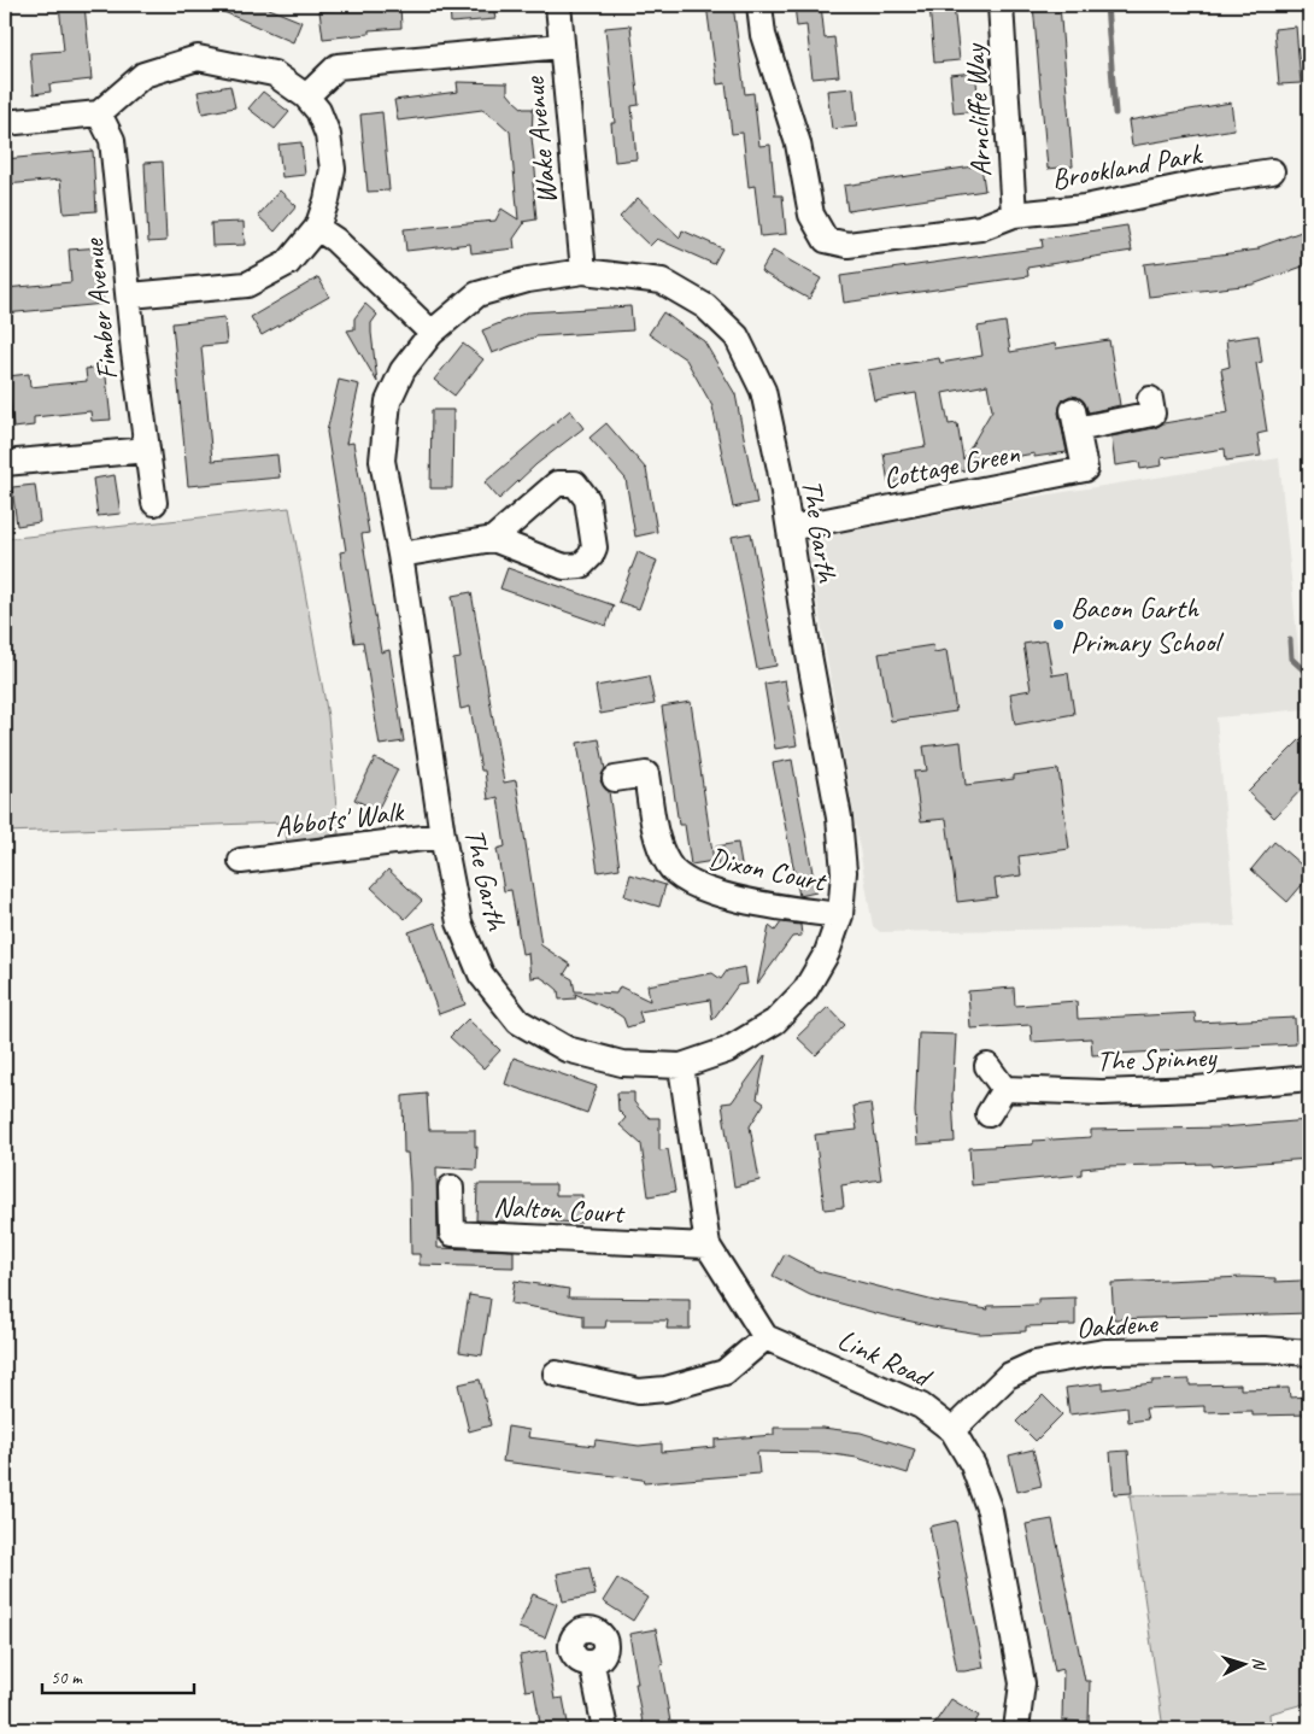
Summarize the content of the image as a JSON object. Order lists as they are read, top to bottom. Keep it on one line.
{"streets":{"street":["Arncliffe Way","Wake Avenue","Brookland Park","Fimber Avenue","Cottage Green","The Garth","Abbots' Walk","Dixon Court","The Spinney","Nalton Court","Oakdene","Link Road"]},"crossings":[["Arncliffe Way","Brookland Park"],["Wake Avenue","The Garth"],["Cottage Green","The Garth"],["The Garth","Abbots' Walk"],["The Garth","Dixon Court"],["Oakdene","Link Road"]],"places":["Bacon Garth Primary School"],"scale_bar":"50 m","north":"right"}
